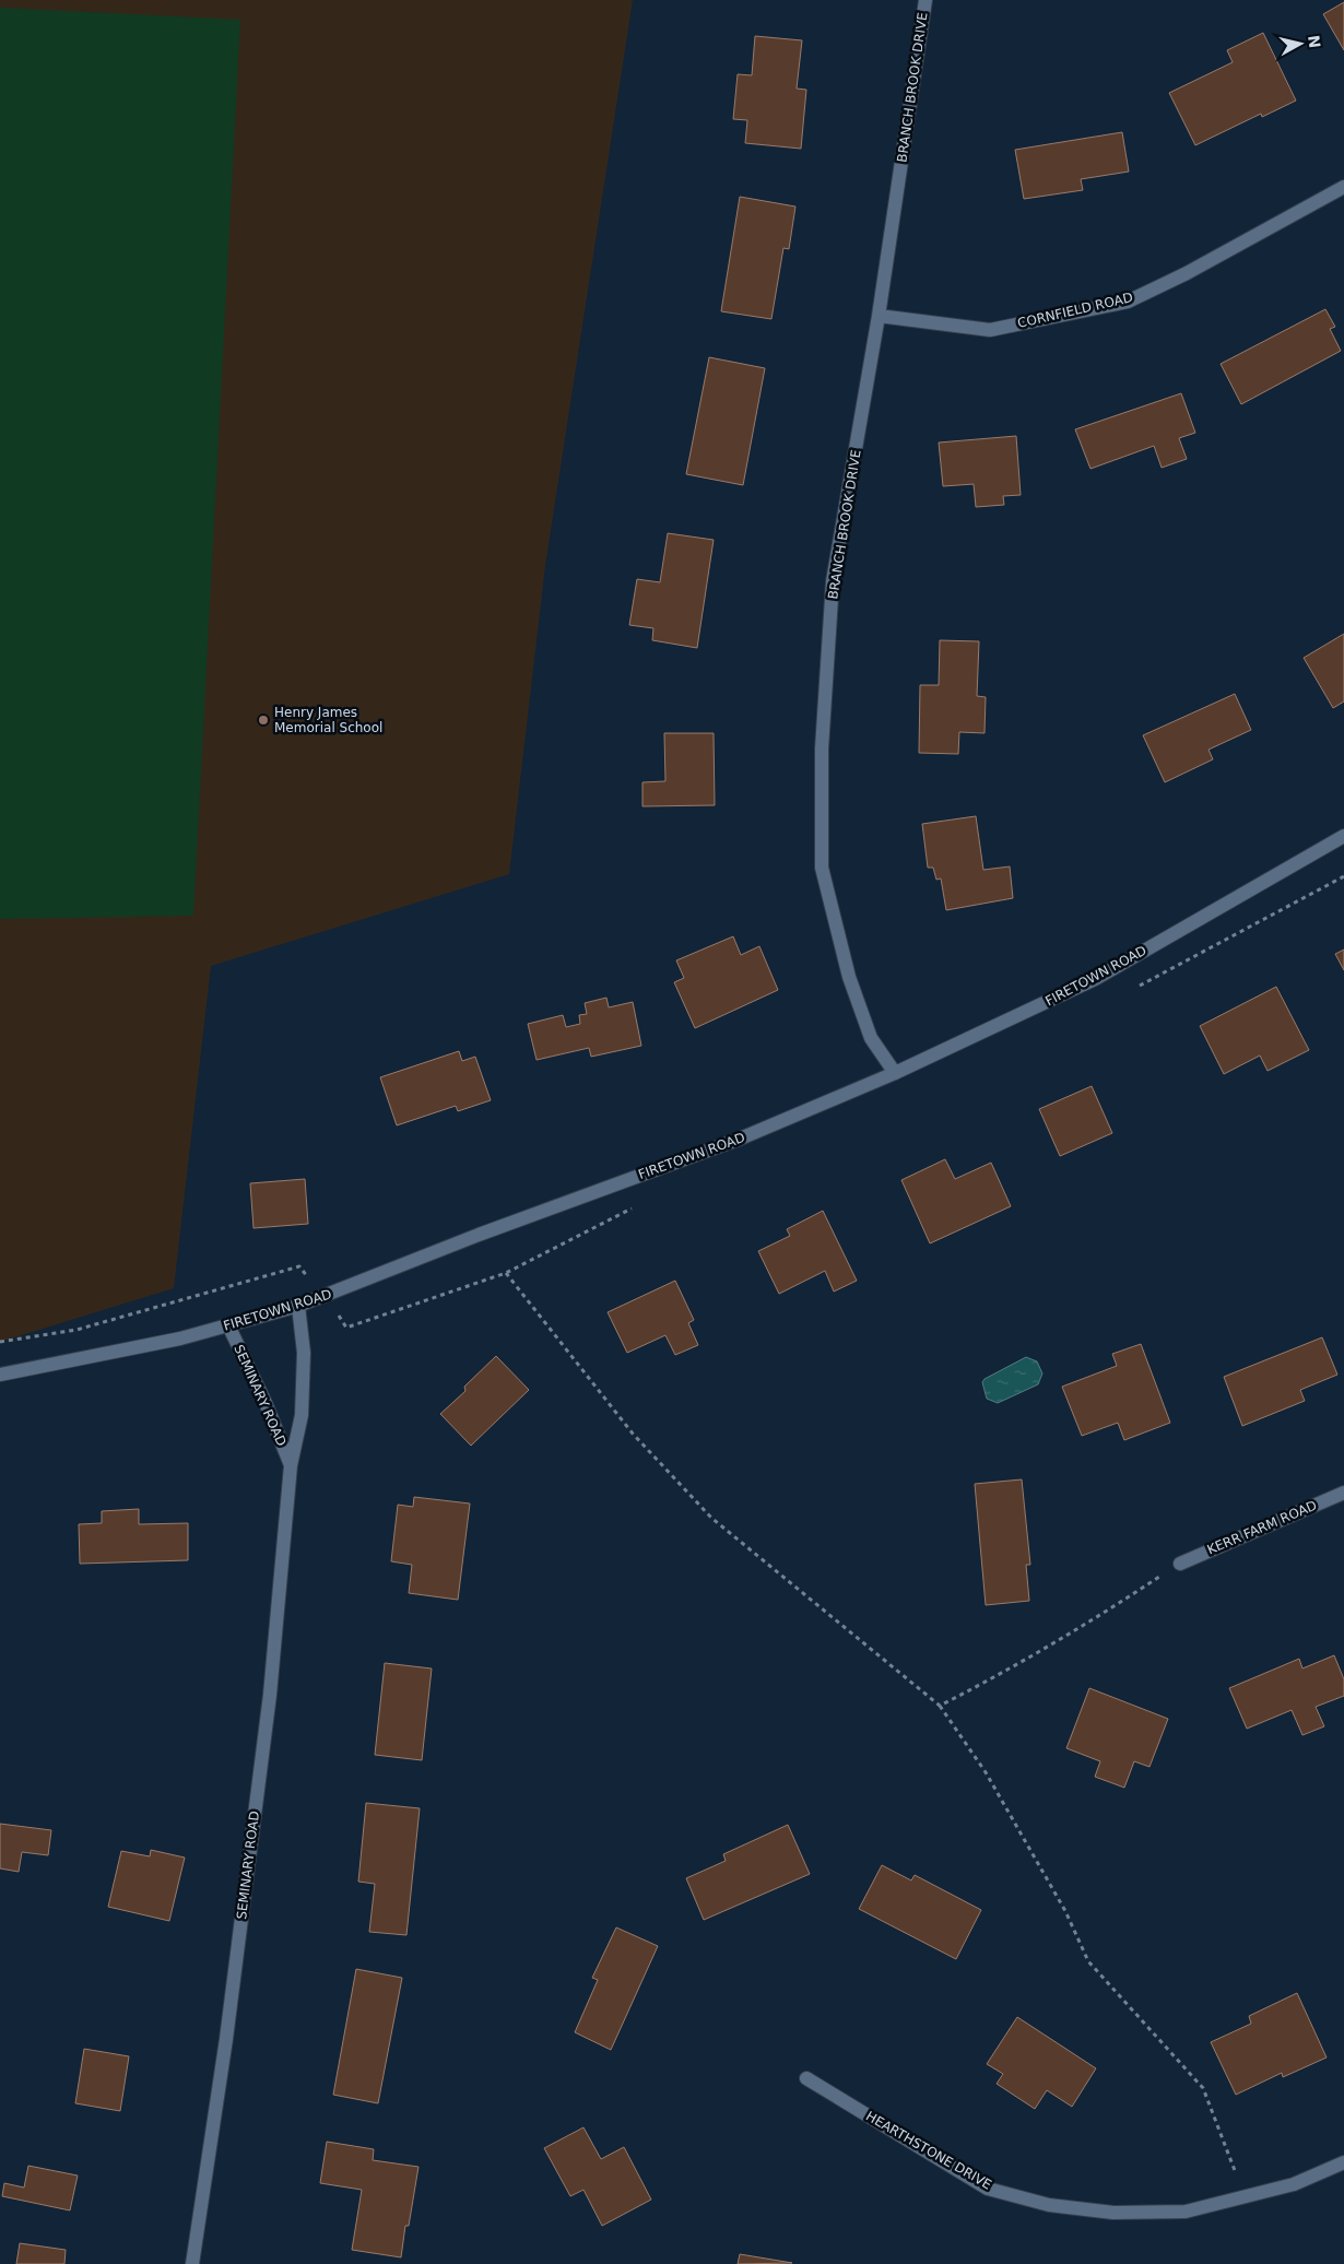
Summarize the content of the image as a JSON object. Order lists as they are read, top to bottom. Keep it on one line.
{"streets":{"street":["BRANCH BROOK DRIVE","CORNFIELD ROAD","FIRETOWN ROAD","SEMINARY ROAD","KERR FARM ROAD","HEARTHSTONE DRIVE"]},"crossings":[["BRANCH BROOK DRIVE","CORNFIELD ROAD"],["BRANCH BROOK DRIVE","FIRETOWN ROAD"],["FIRETOWN ROAD","SEMINARY ROAD"]],"places":["Henry James Memorial School"],"north":"right"}
